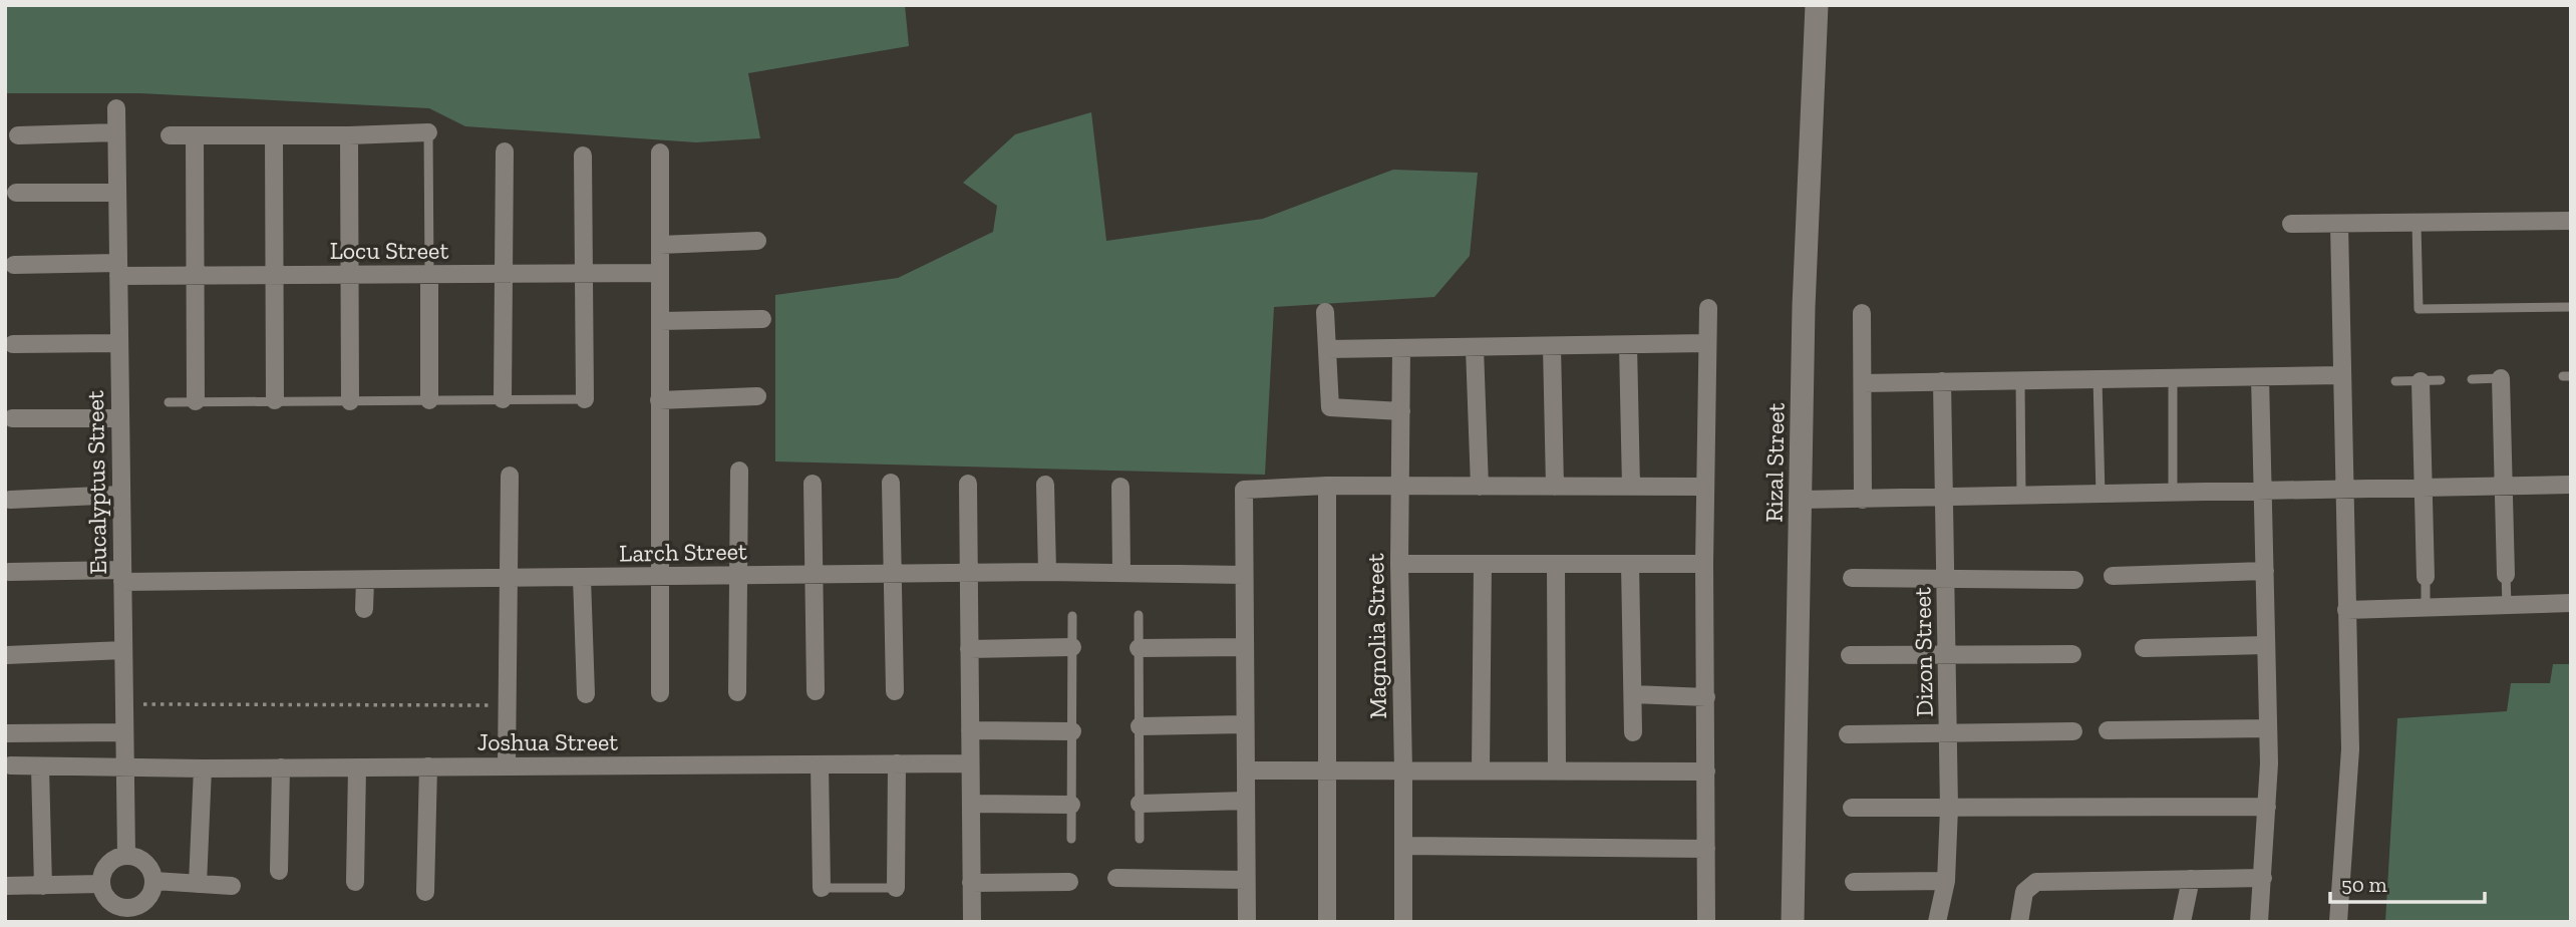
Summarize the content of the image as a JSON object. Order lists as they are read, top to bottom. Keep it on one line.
{"streets":{"street":["Locu Street","Rizal Street","Eucalyptus Street","Larch Street","Magnolia Street","Dizon Street","Joshua Street"]},"crossings":[["Locu Street","Eucalyptus Street"],["Eucalyptus Street","Larch Street"],["Eucalyptus Street","Joshua Street"]],"scale_bar":"50 m"}
